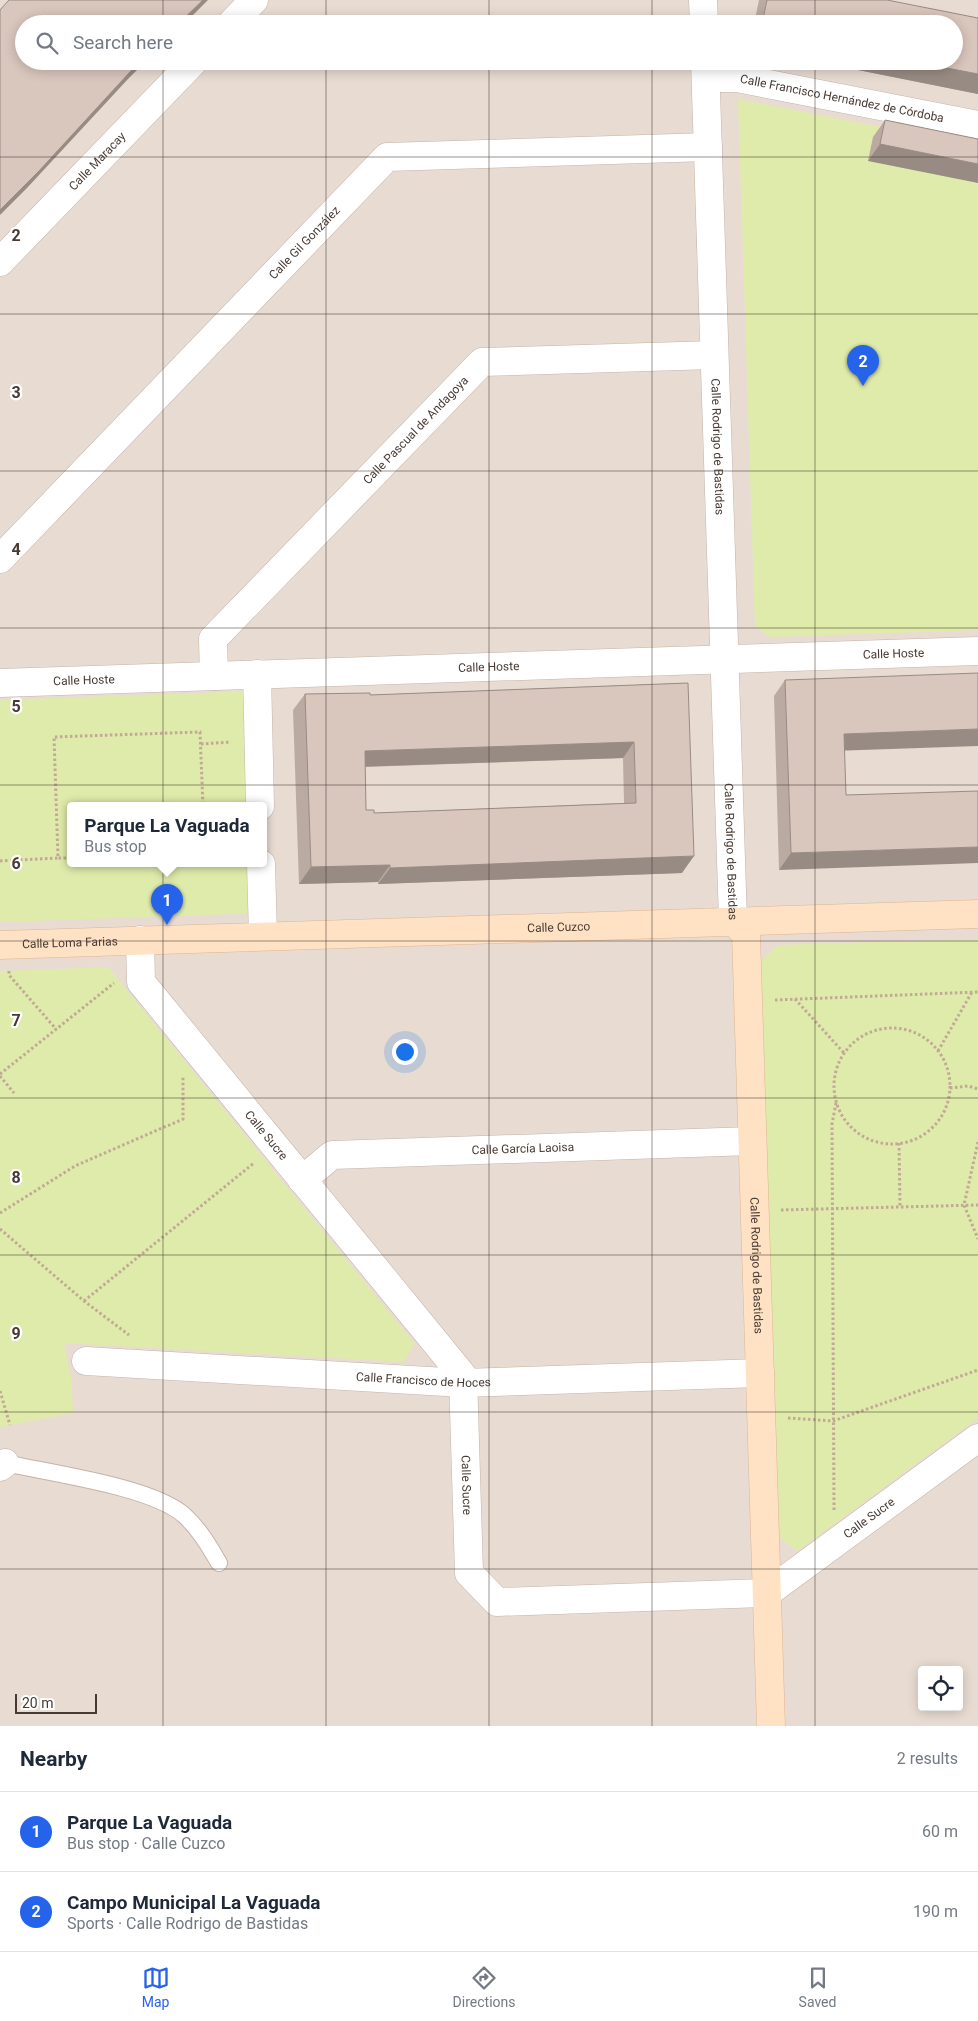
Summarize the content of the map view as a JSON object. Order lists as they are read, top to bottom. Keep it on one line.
{"streets":{"main road":["Calle Rodrigo de Bastidas","Calle Cuzco","Calle Loma Farias"],"street":["Calle Francisco Hernández de Córdoba","Calle Maracay","Calle Gil González","Calle Pascual de Andagoya","Calle Hoste","Calle Sucre","Calle García Laoisa","Calle Francisco de Hoces"]},"crossings":[["Calle Francisco Hernández de Córdoba","Calle Rodrigo de Bastidas"],["Calle Gil González","Calle Rodrigo de Bastidas"],["Calle Pascual de Andagoya","Calle Rodrigo de Bastidas"],["Calle Pascual de Andagoya","Calle Hoste"],["Calle Rodrigo de Bastidas","Calle Hoste"],["Calle Rodrigo de Bastidas","Calle Cuzco"],["Calle Rodrigo de Bastidas","Calle Sucre"],["Calle Rodrigo de Bastidas","Calle García Laoisa"],["Calle Rodrigo de Bastidas","Calle Francisco de Hoces"],["Calle Cuzco","Calle Loma Farias"],["Calle Cuzco","Calle Sucre"],["Calle Loma Farias","Calle Sucre"],["Calle Sucre","Calle García Laoisa"],["Calle Sucre","Calle Francisco de Hoces"]],"scale_bar":"20 m","page":{"search":"Search here","pins":["2","1"],"popup":["Parque La Vaguada","Bus stop"],"scale":"20 m","heading":["Nearby","2 results"],"list":[{"mark":"1","name":"Parque La Vaguada","note":"Bus stop · Calle Cuzco","value":"60 m"},{"mark":"2","name":"Campo Municipal La Vaguada","note":"Sports · Calle Rodrigo de Bastidas","value":"190 m"}],"nav":["Map","Directions","Saved"]},"grid":{"rows":["2","3","4","5","6","7","8","9"]}}
